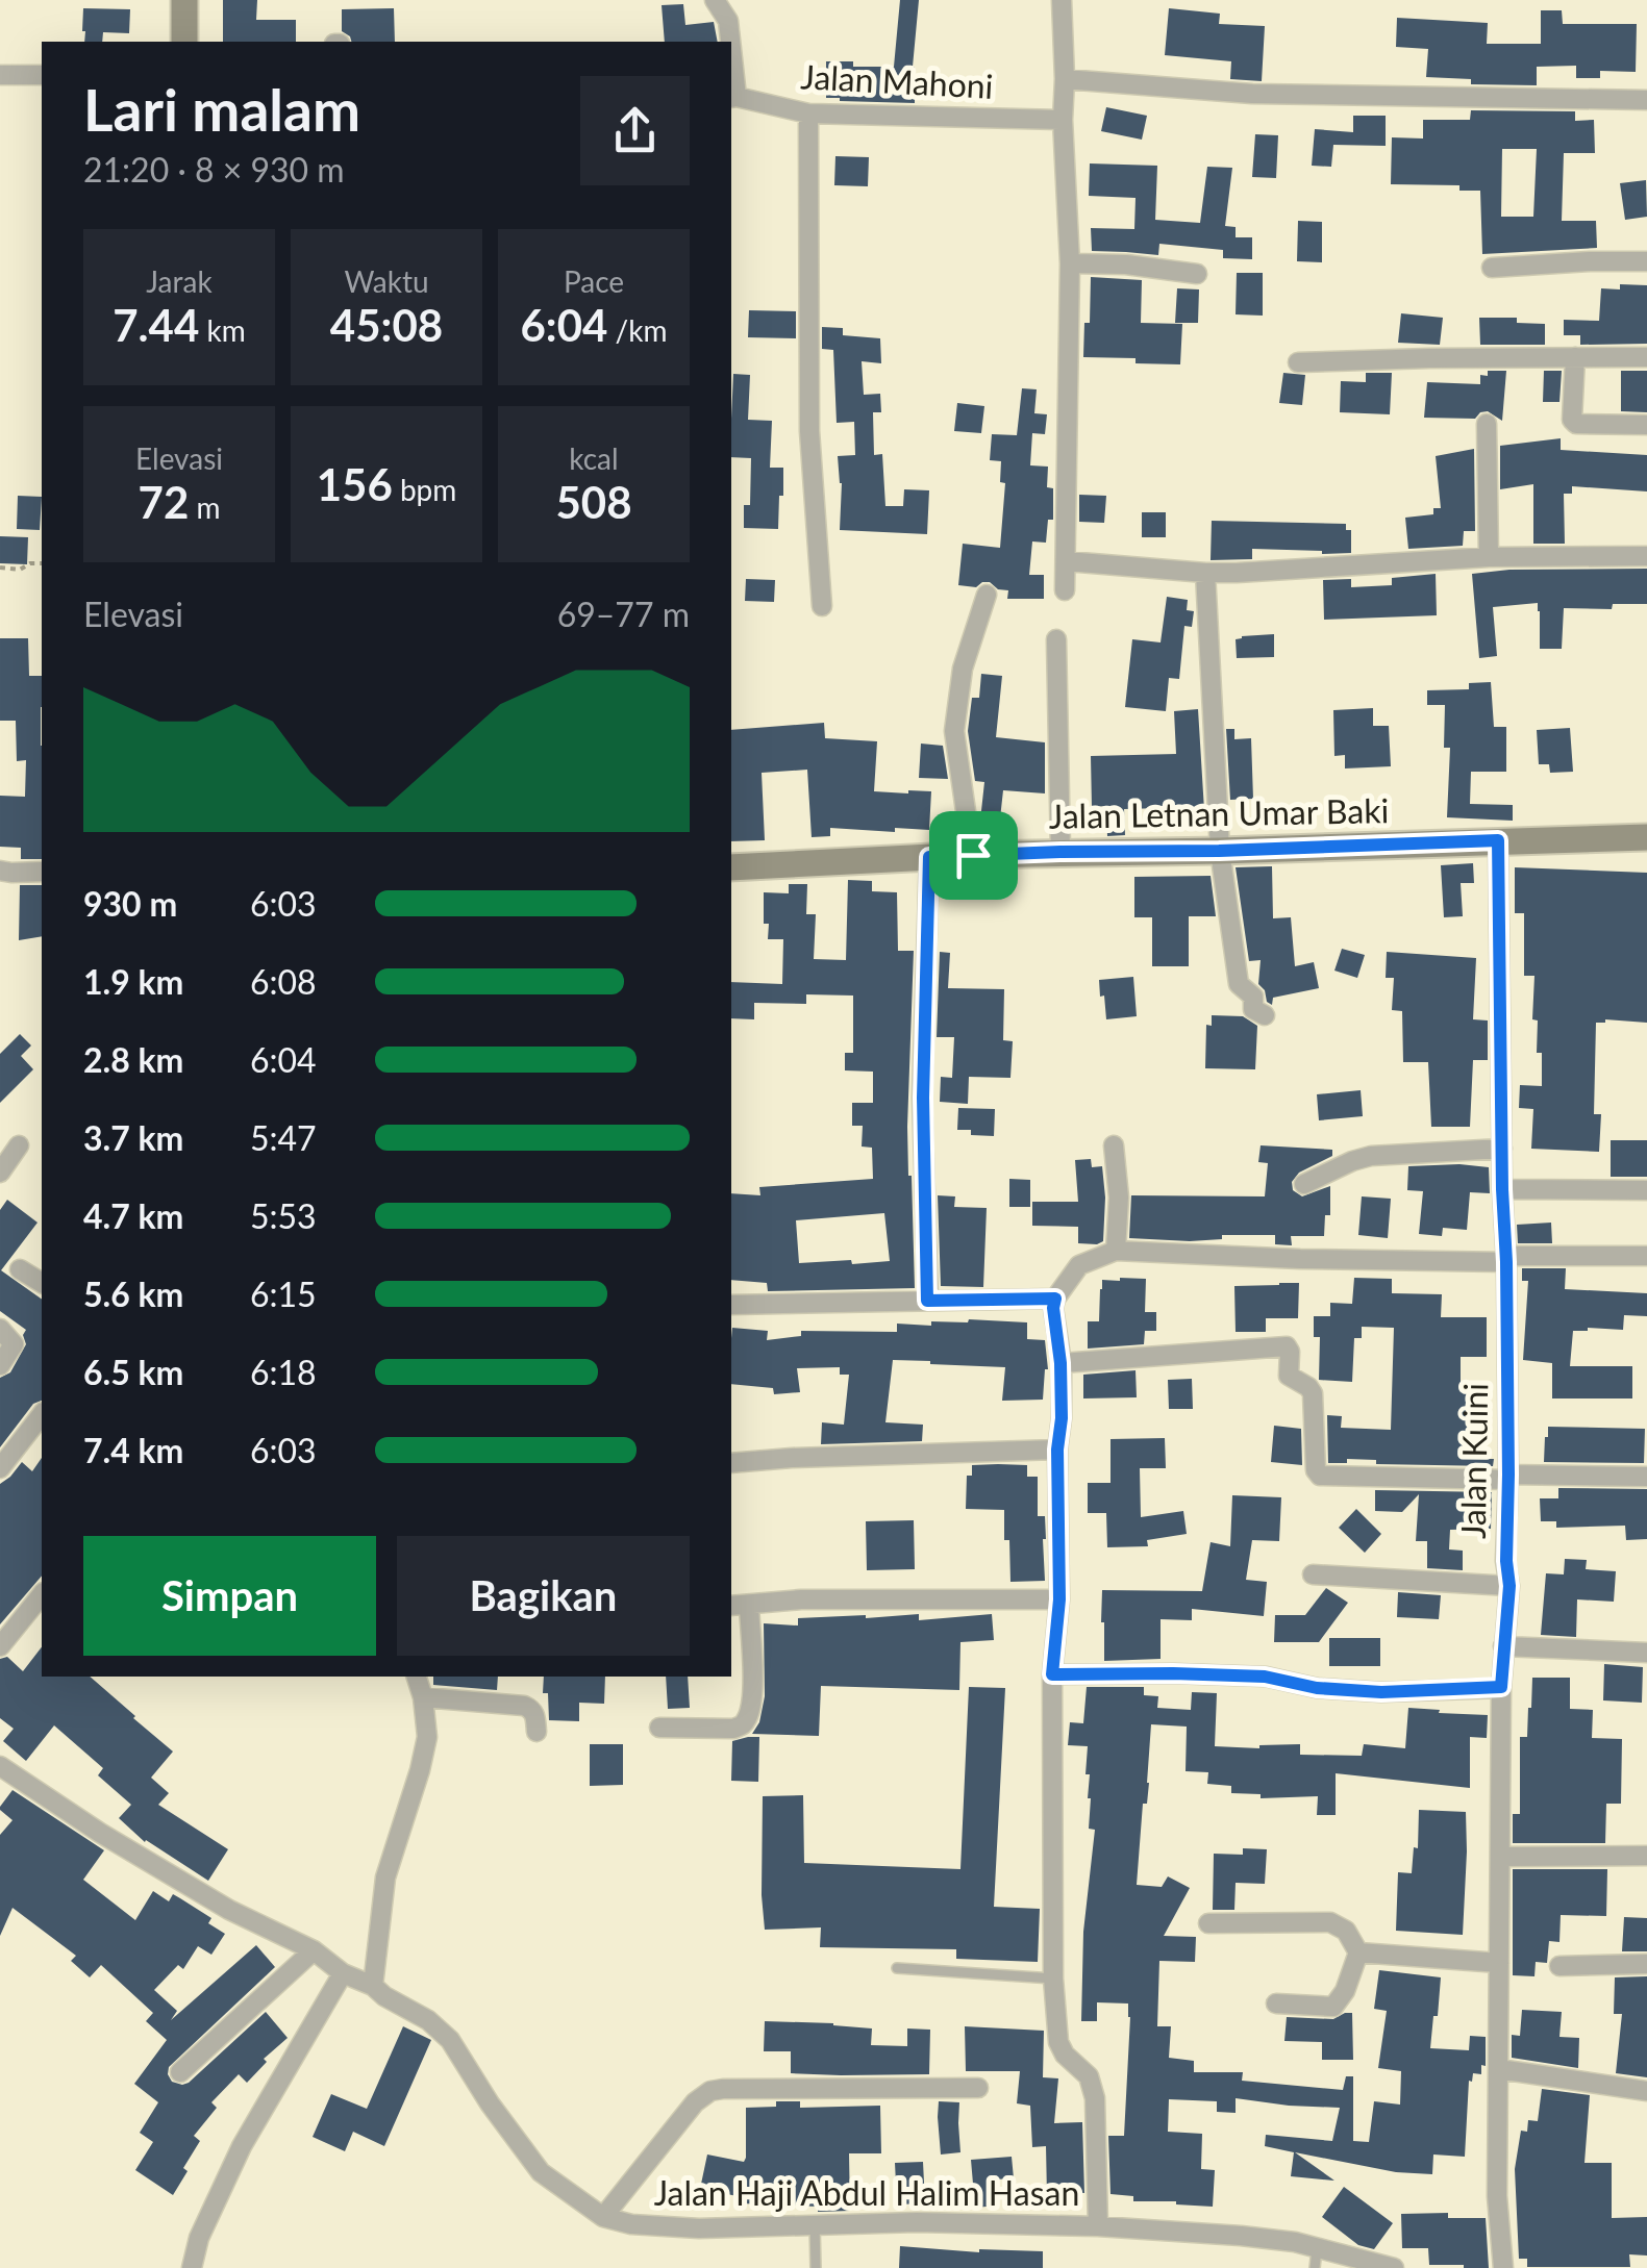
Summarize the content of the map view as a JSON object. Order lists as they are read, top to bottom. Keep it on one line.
{"streets":{"street":["Jalan Mahoni","Jalan Letnan Umar Baki","Jalan Kuini","Jalan Haji Abdul Halim Hasan"]},"crossings":[["Jalan Letnan Umar Baki","Jalan Kuini"]],"page":{"heading":["Lari malam","21:20 · 8 × 930 m"],"stats":[["Jarak","7.44 km"],["Waktu","45:08"],["Pace","6:04 /km"],["Elevasi","72 m"],["156 bpm"],["kcal","508"]],"chart":["Elevasi","69–77 m"],"list":[{"name":"930 m","note":"6:03"},{"name":"1.9 km","note":"6:08"},{"name":"2.8 km","note":"6:04"},{"name":"3.7 km","note":"5:47"},{"name":"4.7 km","note":"5:53"},{"name":"5.6 km","note":"6:15"},{"name":"6.5 km","note":"6:18"},{"name":"7.4 km","note":"6:03"}],"buttons":["Simpan","Bagikan"]}}
